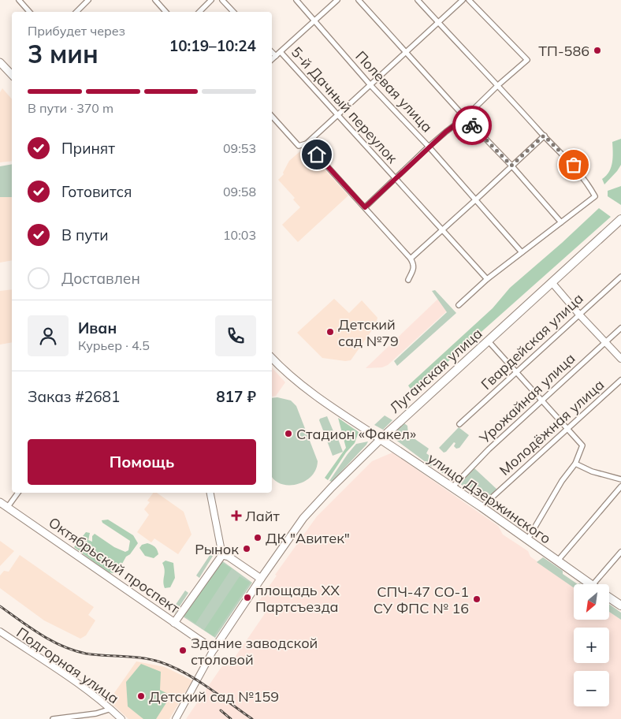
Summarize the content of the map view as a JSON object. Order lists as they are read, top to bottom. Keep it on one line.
{"streets":{"highway":["Луганская улица","улица Дзержинского"],"main road":["Октябрьский проспект"],"street":["Полевая улица","5-й Дачный переулок","Гвардейская улица","Урожайная улица","Молодёжная улица","Подгорная улица"]},"crossings":[["Луганская улица","улица Дзержинского"],["Луганская улица","Октябрьский проспект"],["Урожайная улица","улица Дзержинского"],["Молодёжная улица","улица Дзержинского"]],"places":{"other":["ТП-586","Детский сад №79","Стадион «Факел»","ДК \"Авитек\"","Рынок","площадь XX Партсъезда","СПЧ-47 СО-1 СУ ФПС № 16","Здание заводской столовой","Детский сад №159"],"health":["Лайт"]},"north":"bottom left","page":{"heading":["3 мин","Прибудет через","10:19–10:24"],"panel":["Иван","Курьер · 4.5","Заказ #2681","817 ₽"],"bar":"В пути · 370 m","list":[["Принят","09:53"],["Готовится","09:58"],["В пути","10:03"],"Доставлен"],"buttons":"Помощь","map_buttons":["+","−"]}}
